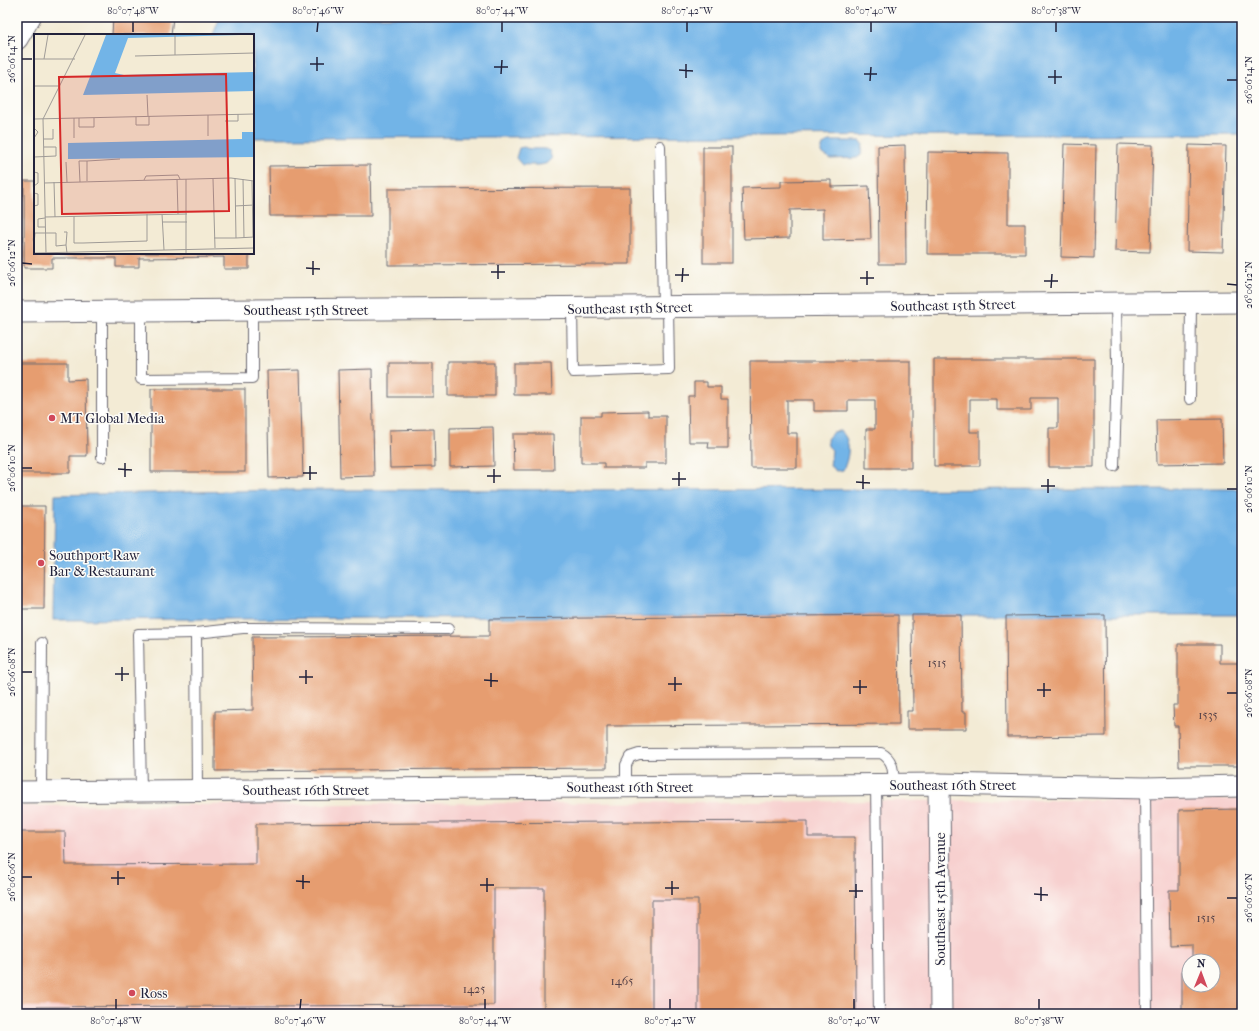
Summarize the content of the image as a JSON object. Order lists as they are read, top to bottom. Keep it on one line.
{"streets":{"street":["Southeast 15th Street","Southeast 16th Street","Southeast 15th Avenue"]},"crossings":[["Southeast 16th Street","Southeast 15th Avenue"]],"places":["MT Global Media","Southport Raw Bar & Restaurant","Ross"],"house_numbers":["1515","1535","1515","1465","1425"],"north":"top","coordinates":["80°07'48\"W","80°07'46\"W","80°07'44\"W","80°07'42\"W","80°07'40\"W","80°07'38\"W","26°06'14\"N","26°06'12\"N","26°06'10\"N","26°06'08\"N","26°06'06\"N"]}
